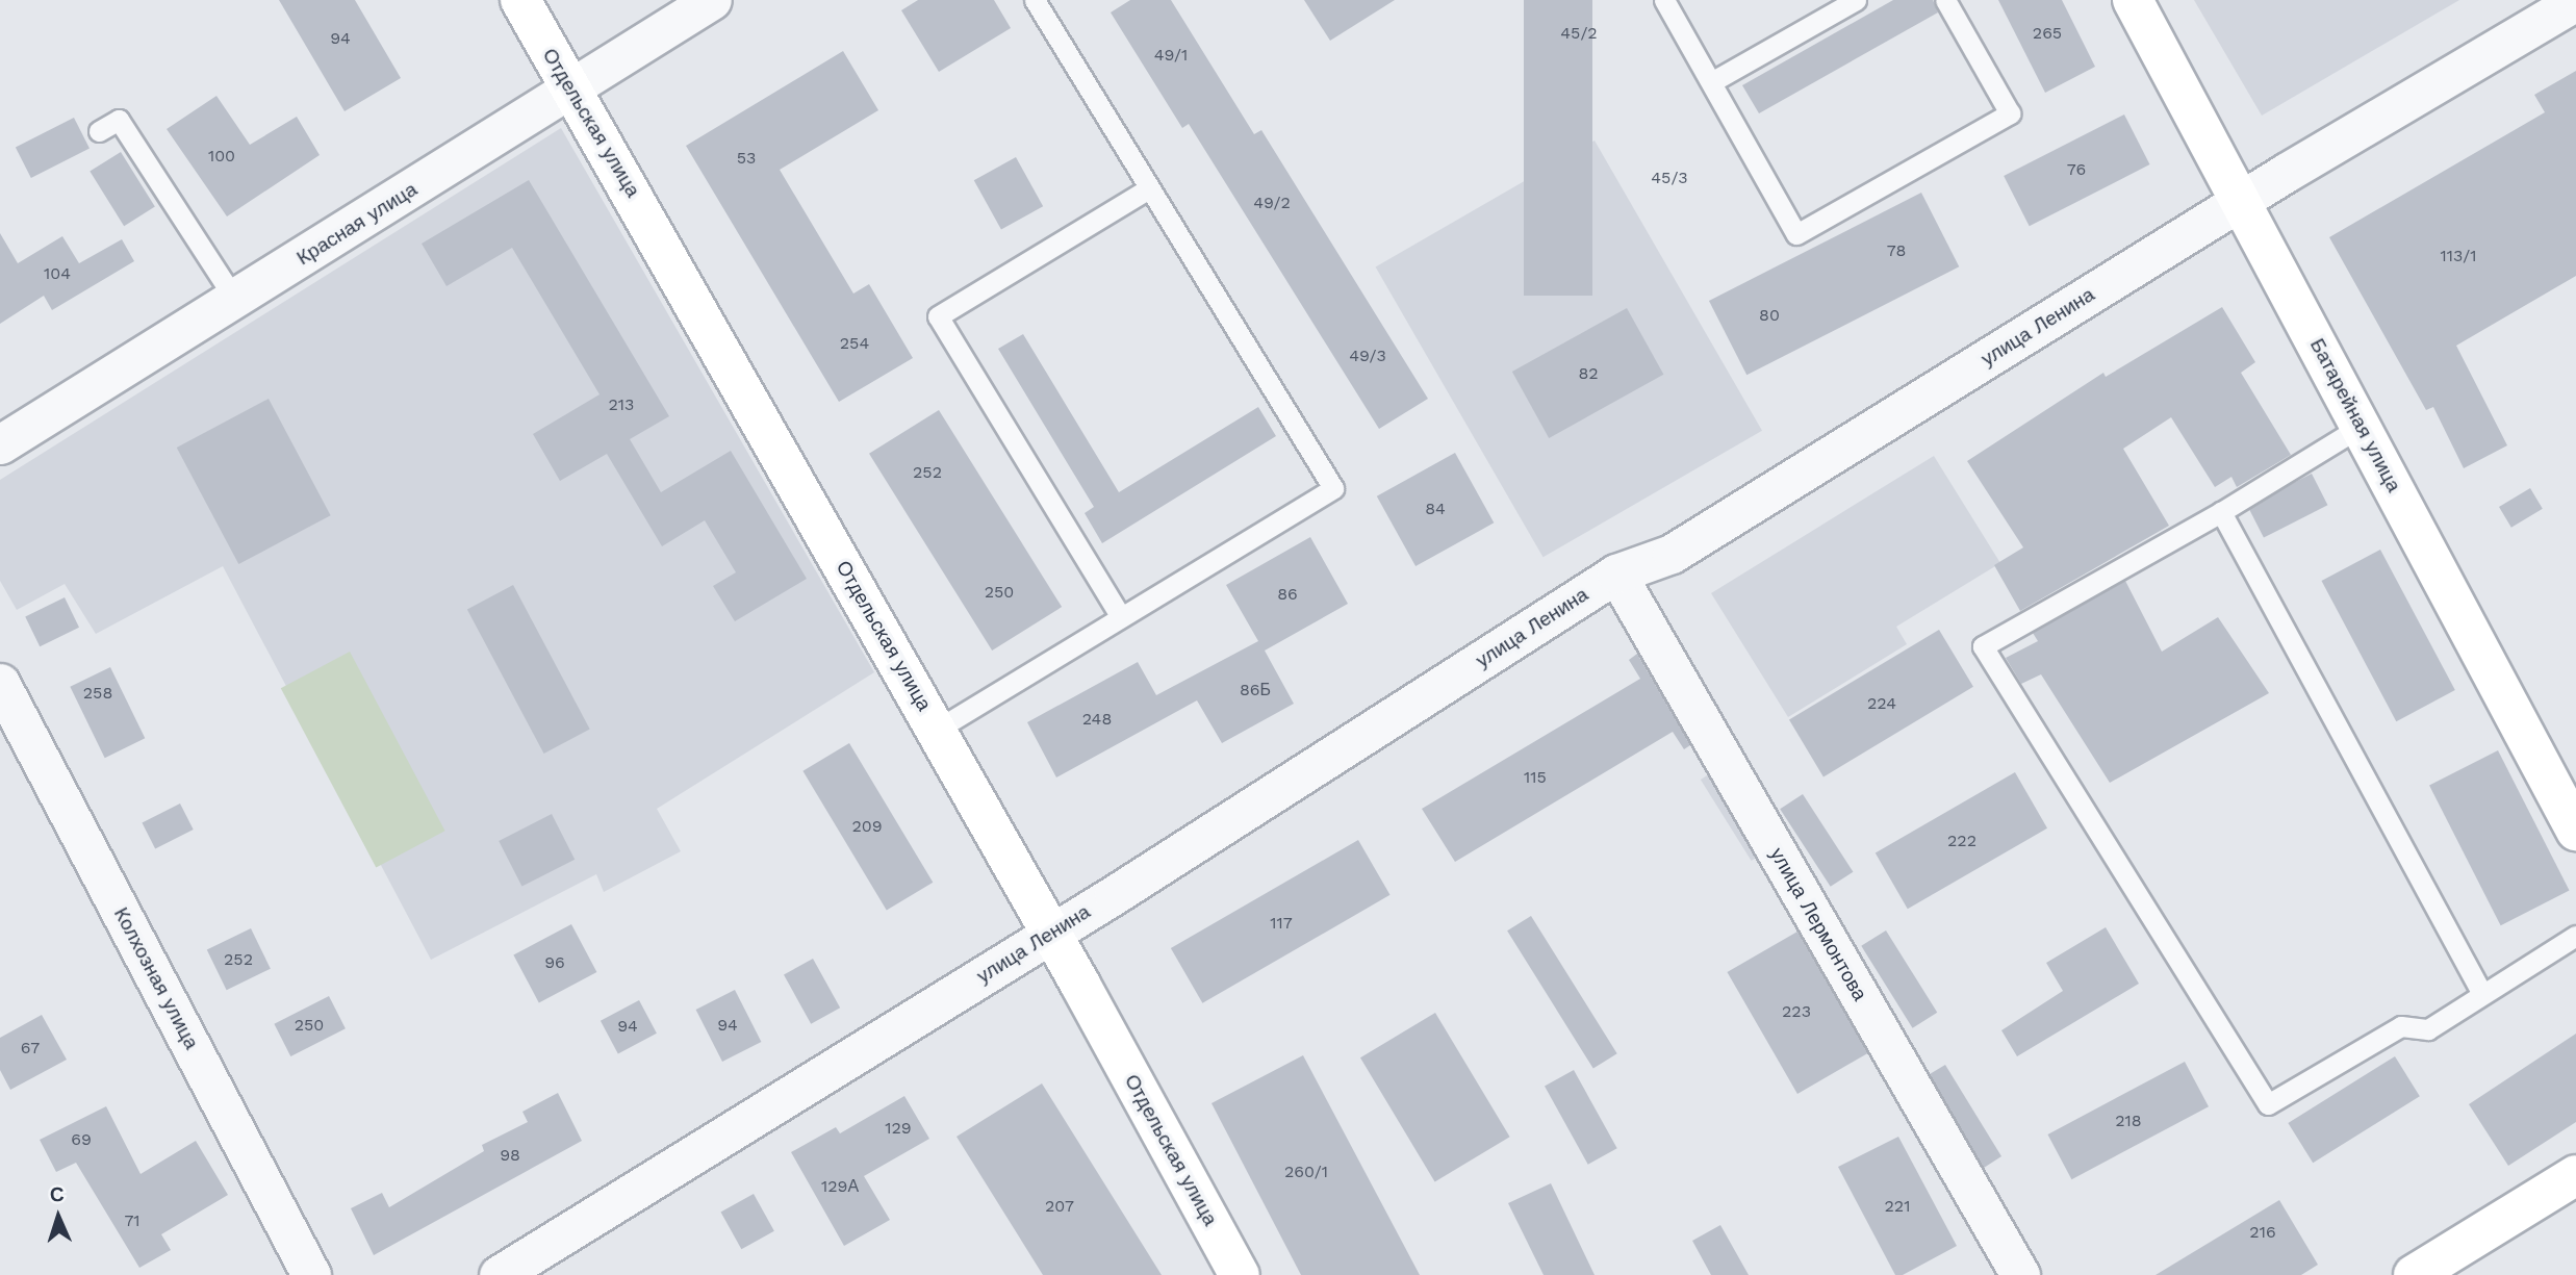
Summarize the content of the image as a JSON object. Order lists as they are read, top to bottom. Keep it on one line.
{"streets":{"street":["Отдельская улица","Красная улица","улица Ленина","Батарейная улица","улица Лермонтова","Колхозная улица"]},"crossings":[["Отдельская улица","Красная улица"],["Отдельская улица","улица Ленина"],["улица Ленина","Батарейная улица"],["улица Ленина","улица Лермонтова"]],"house_numbers":["45/2","265","94","49/1","100","53","76","45/3","49/2","78","113/1","104","80","254","49/3","82","213","252","84","250","86","86Б","258","224","248","115","209","222","117","252","96","223","250","94","94","67","218","129","69","98","260/1","129А","207","221","71","216"],"north":"top"}
